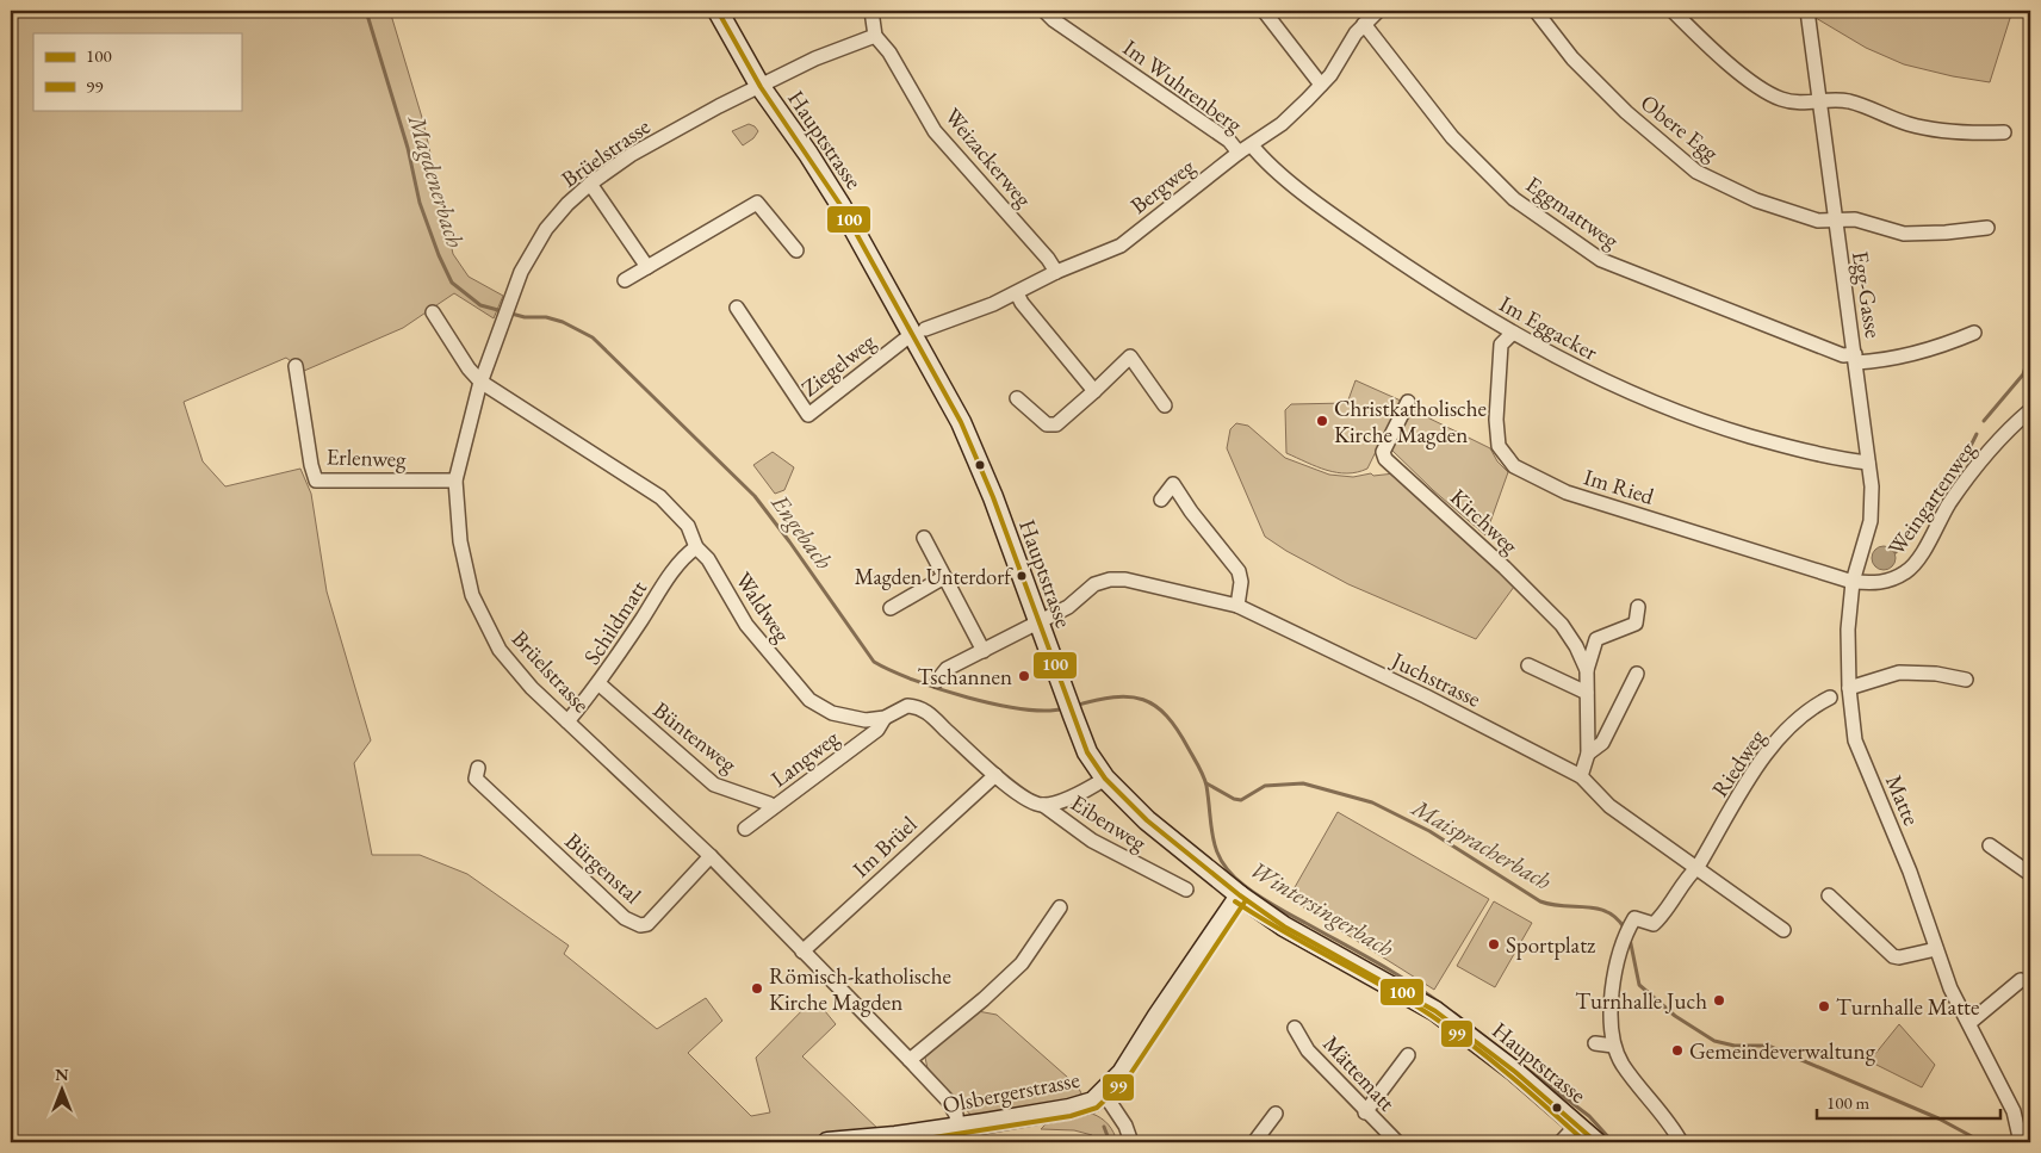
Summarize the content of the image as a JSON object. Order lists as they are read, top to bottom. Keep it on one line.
{"streets":{"main road":["Hauptstrasse","Olsbergerstrasse"],"street":["Im Wuhrenberg","Obere Egg","Brüelstrasse","Weizackerweg","Bergweg","Eggmattweg","Egg-Gasse","Im Eggacker","Ziegelweg","Erlenweg","Im Ried","Weingartenweg","Kirchweg","Waldweg","Schildmatt","Juchstrasse","Büntenweg","Langweg","Riedweg","Matte","Eibenweg","Im Brüel","Bürgenstal","Mättematt"]},"crossings":[["Im Wuhrenberg","Bergweg"],["Obere Egg","Egg-Gasse"],["Hauptstrasse","Brüelstrasse"],["Hauptstrasse","Bergweg"],["Hauptstrasse","Ziegelweg"],["Hauptstrasse","Juchstrasse"],["Hauptstrasse","Olsbergerstrasse"],["Brüelstrasse","Erlenweg"],["Brüelstrasse","Waldweg"],["Brüelstrasse","Schildmatt"],["Brüelstrasse","Im Brüel"],["Brüelstrasse","Bürgenstal"],["Brüelstrasse","Olsbergerstrasse"],["Weizackerweg","Bergweg"],["Bergweg","Eggmattweg"],["Bergweg","Im Eggacker"],["Bergweg","Ziegelweg"],["Eggmattweg","Egg-Gasse"],["Egg-Gasse","Im Eggacker"],["Egg-Gasse","Im Ried"],["Egg-Gasse","Weingartenweg"],["Egg-Gasse","Matte"],["Im Eggacker","Im Ried"],["Im Ried","Weingartenweg"],["Im Ried","Matte"],["Weingartenweg","Matte"],["Kirchweg","Juchstrasse"],["Waldweg","Schildmatt"],["Waldweg","Langweg"],["Waldweg","Eibenweg"],["Waldweg","Im Brüel"],["Schildmatt","Büntenweg"],["Juchstrasse","Riedweg"],["Büntenweg","Langweg"]],"water":["Magdenerbach","Engebach","Maispracherbach","Wintersingerbach"],"places":["Christkatholische Kirche Magden","Magden Unterdorf","Tschannen","Sportplatz","Römisch-katholische Kirche Magden","Turnhalle Juch","Turnhalle Matte","Gemeindeverwaltung"],"lines":["transit line 100","transit line 99"],"legend":["100","99"],"scale_bar":"100 m","north":"top"}
